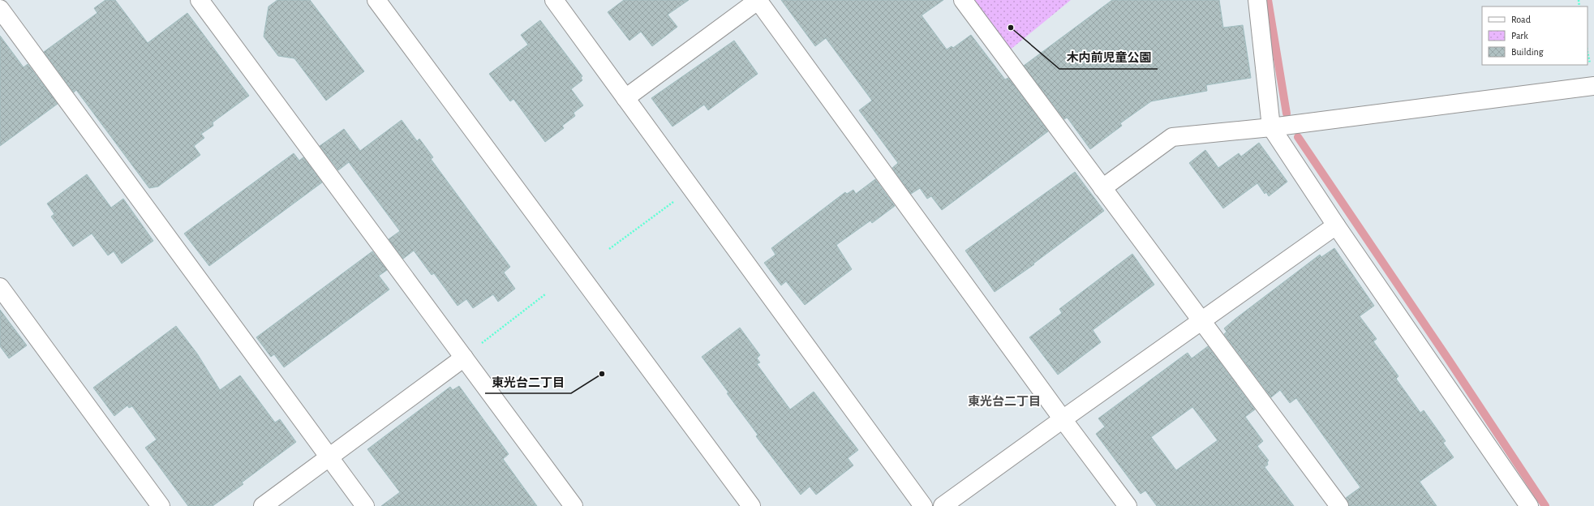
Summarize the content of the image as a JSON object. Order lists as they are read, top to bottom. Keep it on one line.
{"districts":["東光台二丁目"],"places":["木内前児童公園","東光台二丁目"],"legend":["Road","Park","Building"]}
